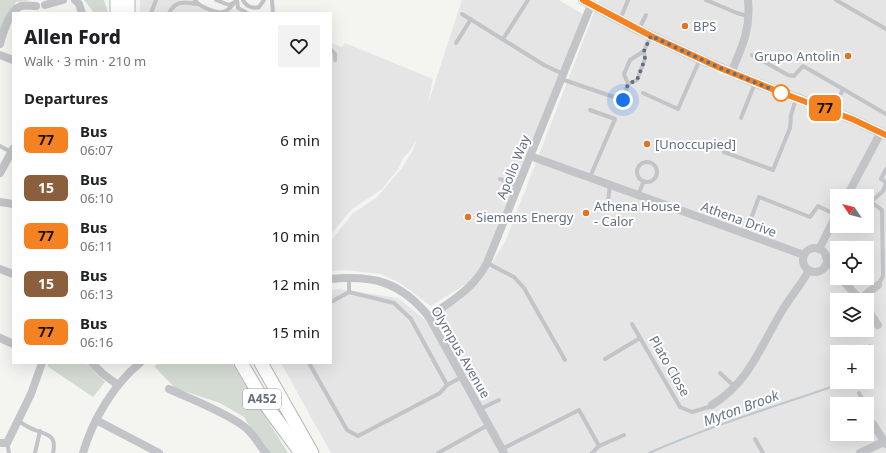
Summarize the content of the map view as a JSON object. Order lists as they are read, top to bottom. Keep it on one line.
{"streets":{"highway":["A452"],"street":["Apollo Way","Athena Drive","Olympus Avenue","Plato Close"]},"crossings":[["Apollo Way","Athena Drive"],["Apollo Way","Olympus Avenue"],["Athena Drive","Plato Close"]],"water":["Myton Brook"],"places":["BPS","Grupo Antolin","[Unoccupied]","Athena House - Calor","Siemens Energy"],"lines":["bus line 77"],"north":"top left","page":{"on_map":"77","heading":[["Allen Ford","Walk · 3 min · 210 m"],"Departures"],"list":[{"mark":"77","name":"Bus","note":"06:07","value":"6 min"},{"mark":"15","name":"Bus","note":"06:10","value":"9 min"},{"mark":"77","name":"Bus","note":"06:11","value":"10 min"},{"mark":"15","name":"Bus","note":"06:13","value":"12 min"},{"mark":"77","name":"Bus","note":"06:16","value":"15 min"}],"map_buttons":["+","−"]}}
